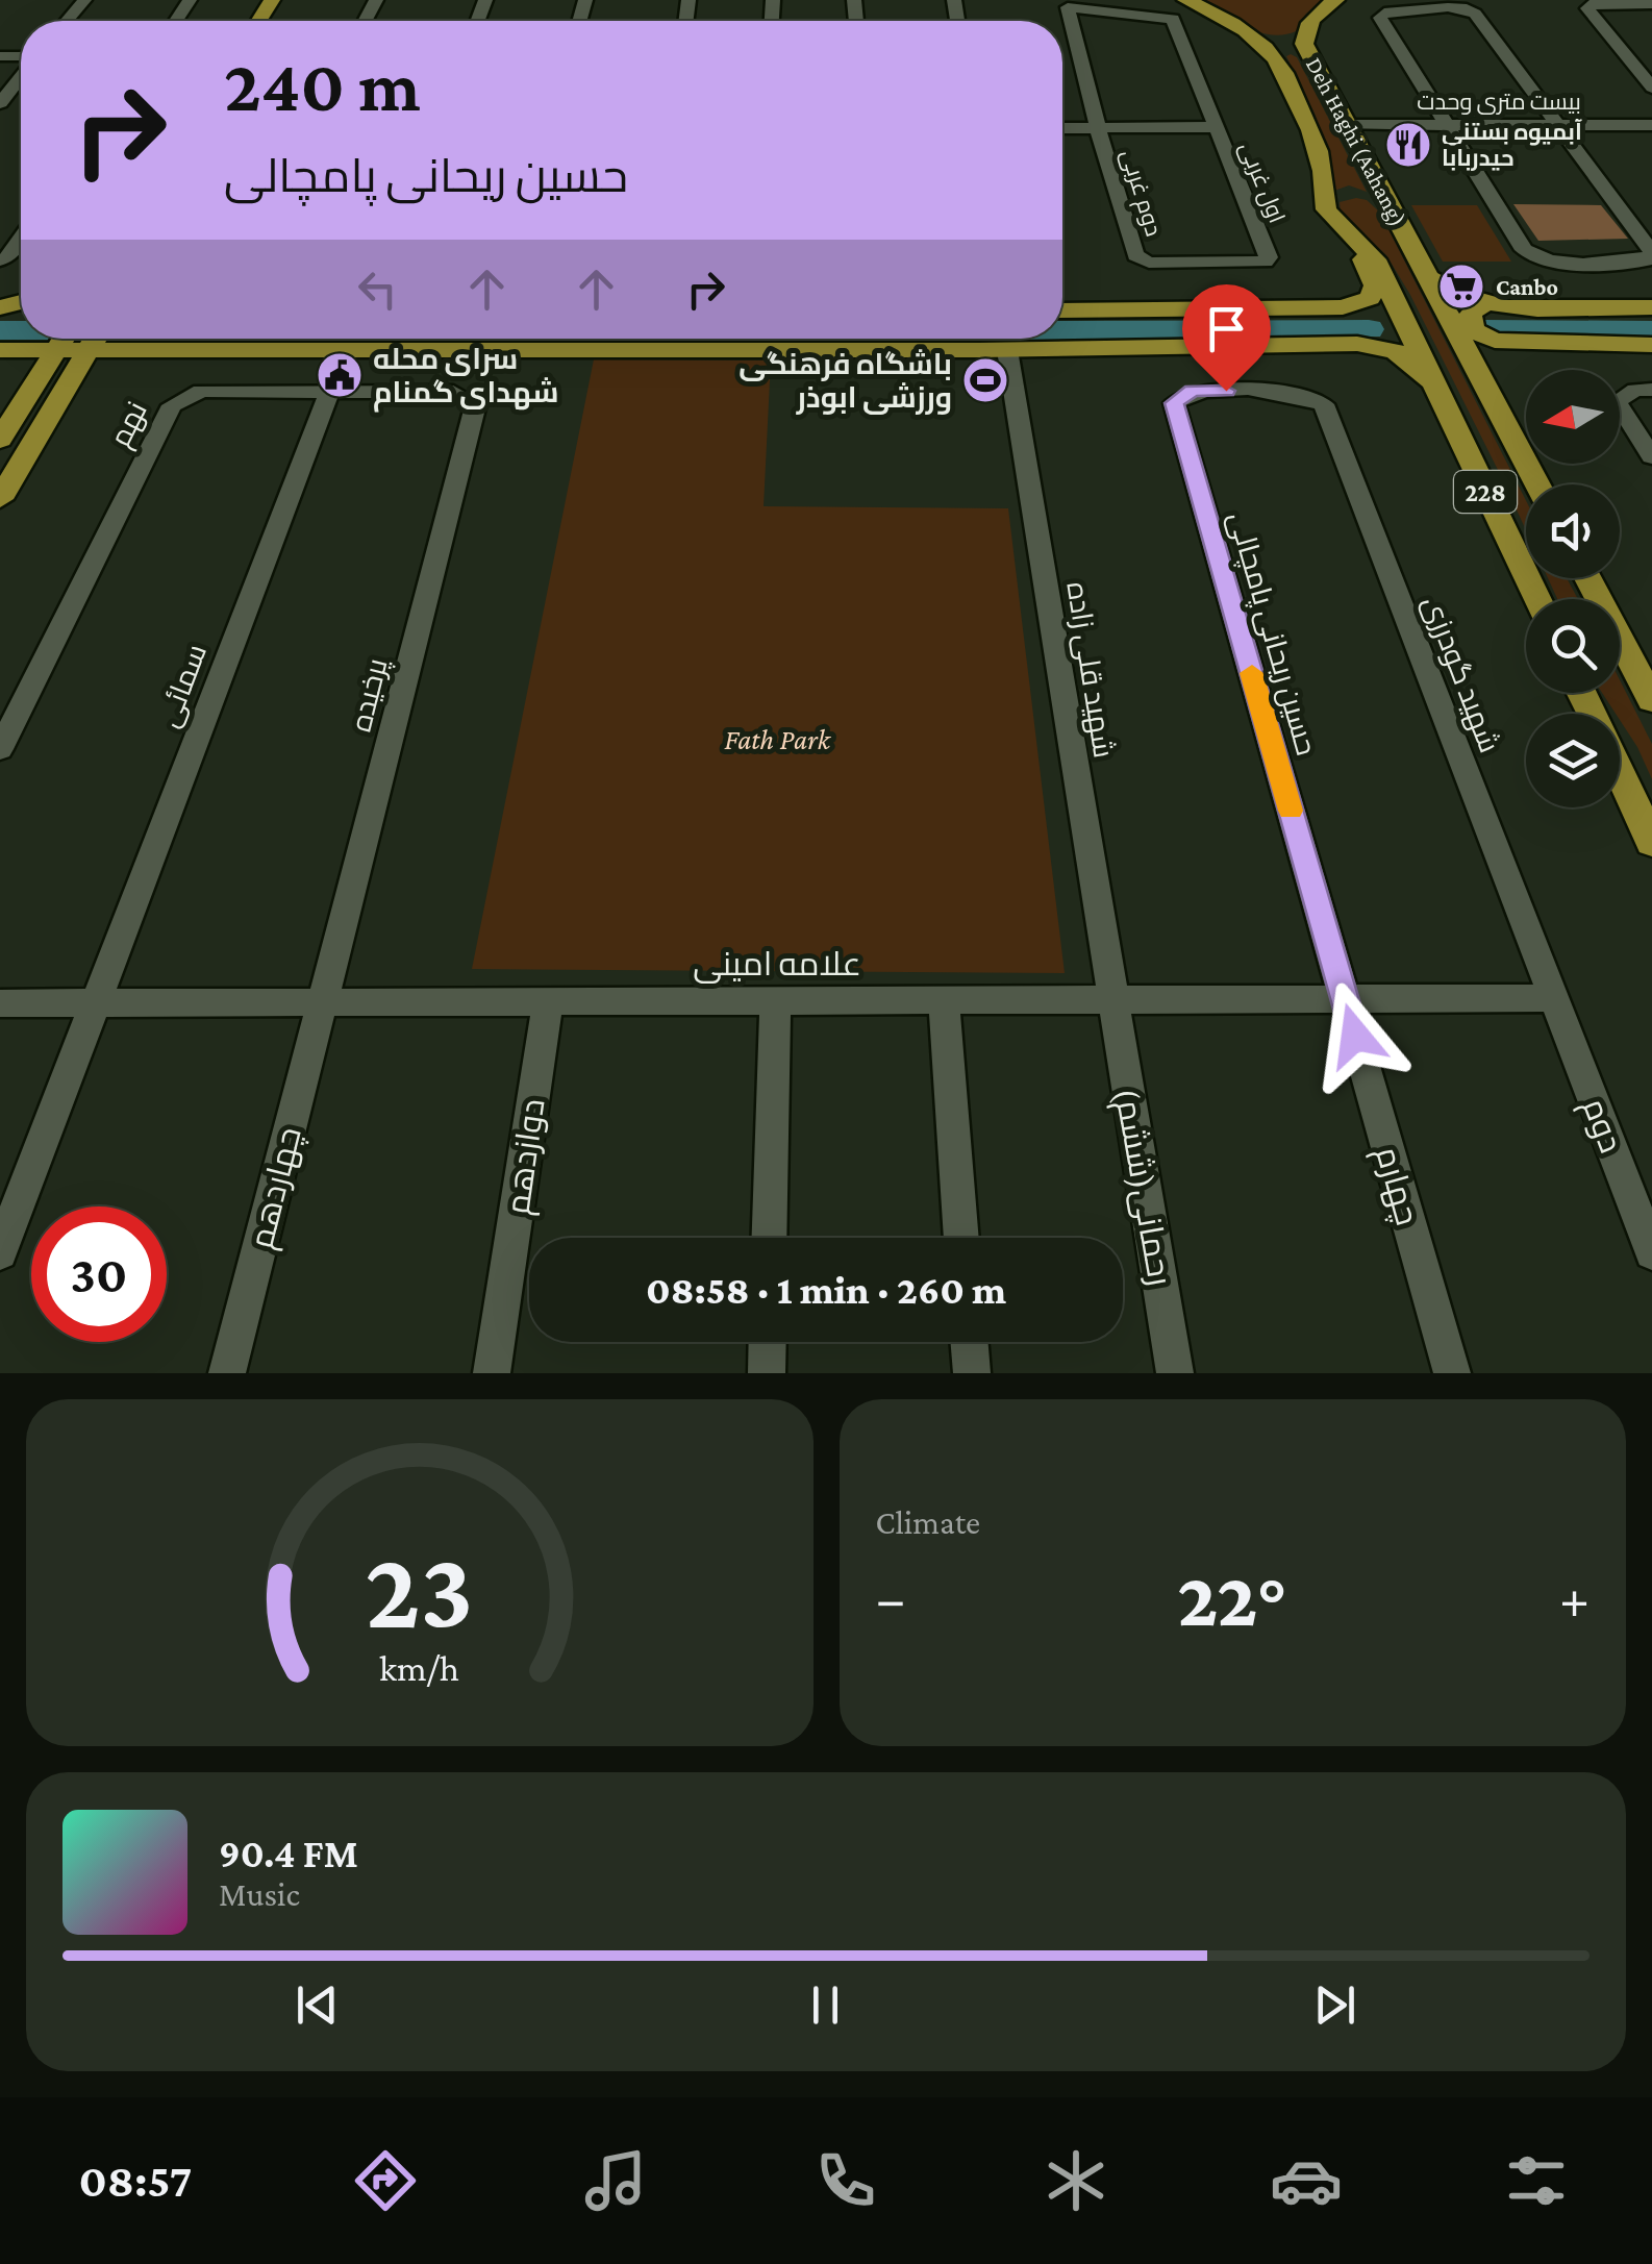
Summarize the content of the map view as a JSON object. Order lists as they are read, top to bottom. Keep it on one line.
{"streets":{"main road":["Deh Haghi (Aahang)","228"],"street":["بیست متری وحدت","اول غربی","دوم غربی","نهم","حسین ریحانی پامچالی","شهید قلی زاده","شهید گودرزی","سمائی","پرخیده","علامه امینی","دوم","دوازدهم","چهارم","رحمانی(ششم)","چهاردهم"]},"crossings":[["بیست متری وحدت","Deh Haghi (Aahang)"],["Deh Haghi (Aahang)","دوم غربی"],["Deh Haghi (Aahang)","228"],["اول غربی","دوم غربی"],["نهم","سمائی"],["نهم","پرخیده"],["حسین ریحانی پامچالی","شهید گودرزی"],["حسین ریحانی پامچالی","علامه امینی"],["حسین ریحانی پامچالی","چهارم"],["شهید قلی زاده","علامه امینی"],["شهید قلی زاده","رحمانی(ششم)"],["شهید گودرزی","علامه امینی"],["شهید گودرزی","دوم"],["سمائی","علامه امینی"],["پرخیده","علامه امینی"],["پرخیده","چهاردهم"],["علامه امینی","دوم"],["علامه امینی","دوازدهم"],["علامه امینی","چهارم"],["علامه امینی","رحمانی(ششم)"],["علامه امینی","چهاردهم"]],"parks":["Fath Park"],"places":{"restaurant":["آبمیوه بستنی حیدربابا"],"supermarket":["Canbo"],"public building":["سرای محله شهدای گمنام"],"sports":["باشگاه فرهنگی ورزشی ابوذر"]},"north":"left","page":{"turn":["240 m","حسین ریحانی پامچالی"],"limit":"30","trip":"08:58 · 1 min · 260 m","tile":"Climate","heat":["−","22°","+"],"song":["90.4 FM","Music"],"tabs":"08:57","gauge":["23","km/h"]}}
